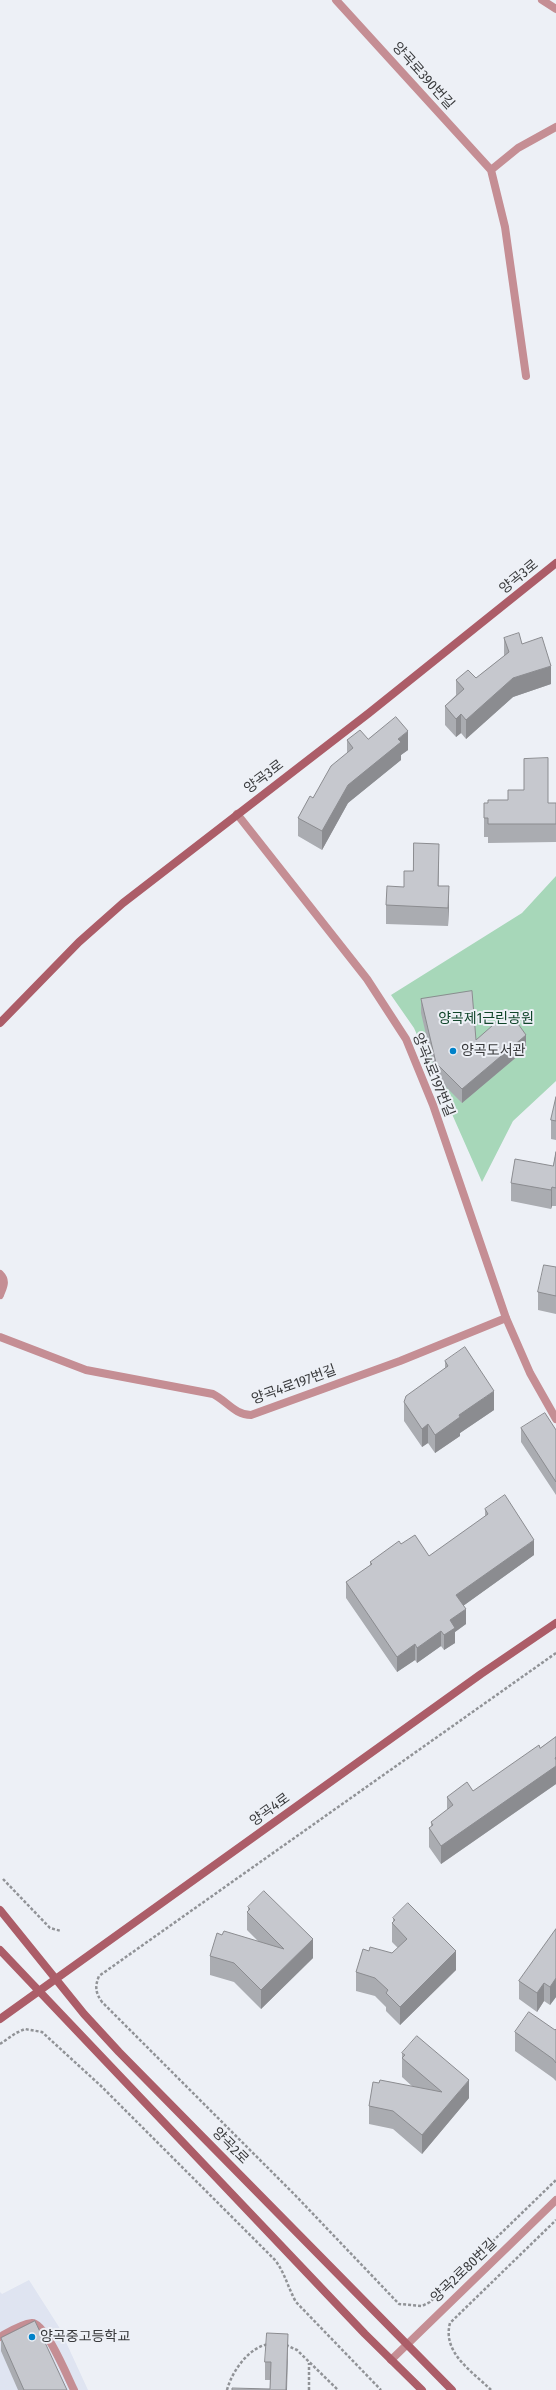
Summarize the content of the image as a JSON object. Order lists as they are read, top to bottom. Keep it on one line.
{"streets":{"street":["양곡로390번길","양곡3로","양곡4로197번길","양곡4로","양곡2로","양곡2로80번길"]},"crossings":[["양곡3로","양곡4로197번길"],["양곡4로","양곡2로"],["양곡2로","양곡2로80번길"]],"parks":["양곡제1근린공원"],"places":["양곡도서관","양곡중고등학교"]}
